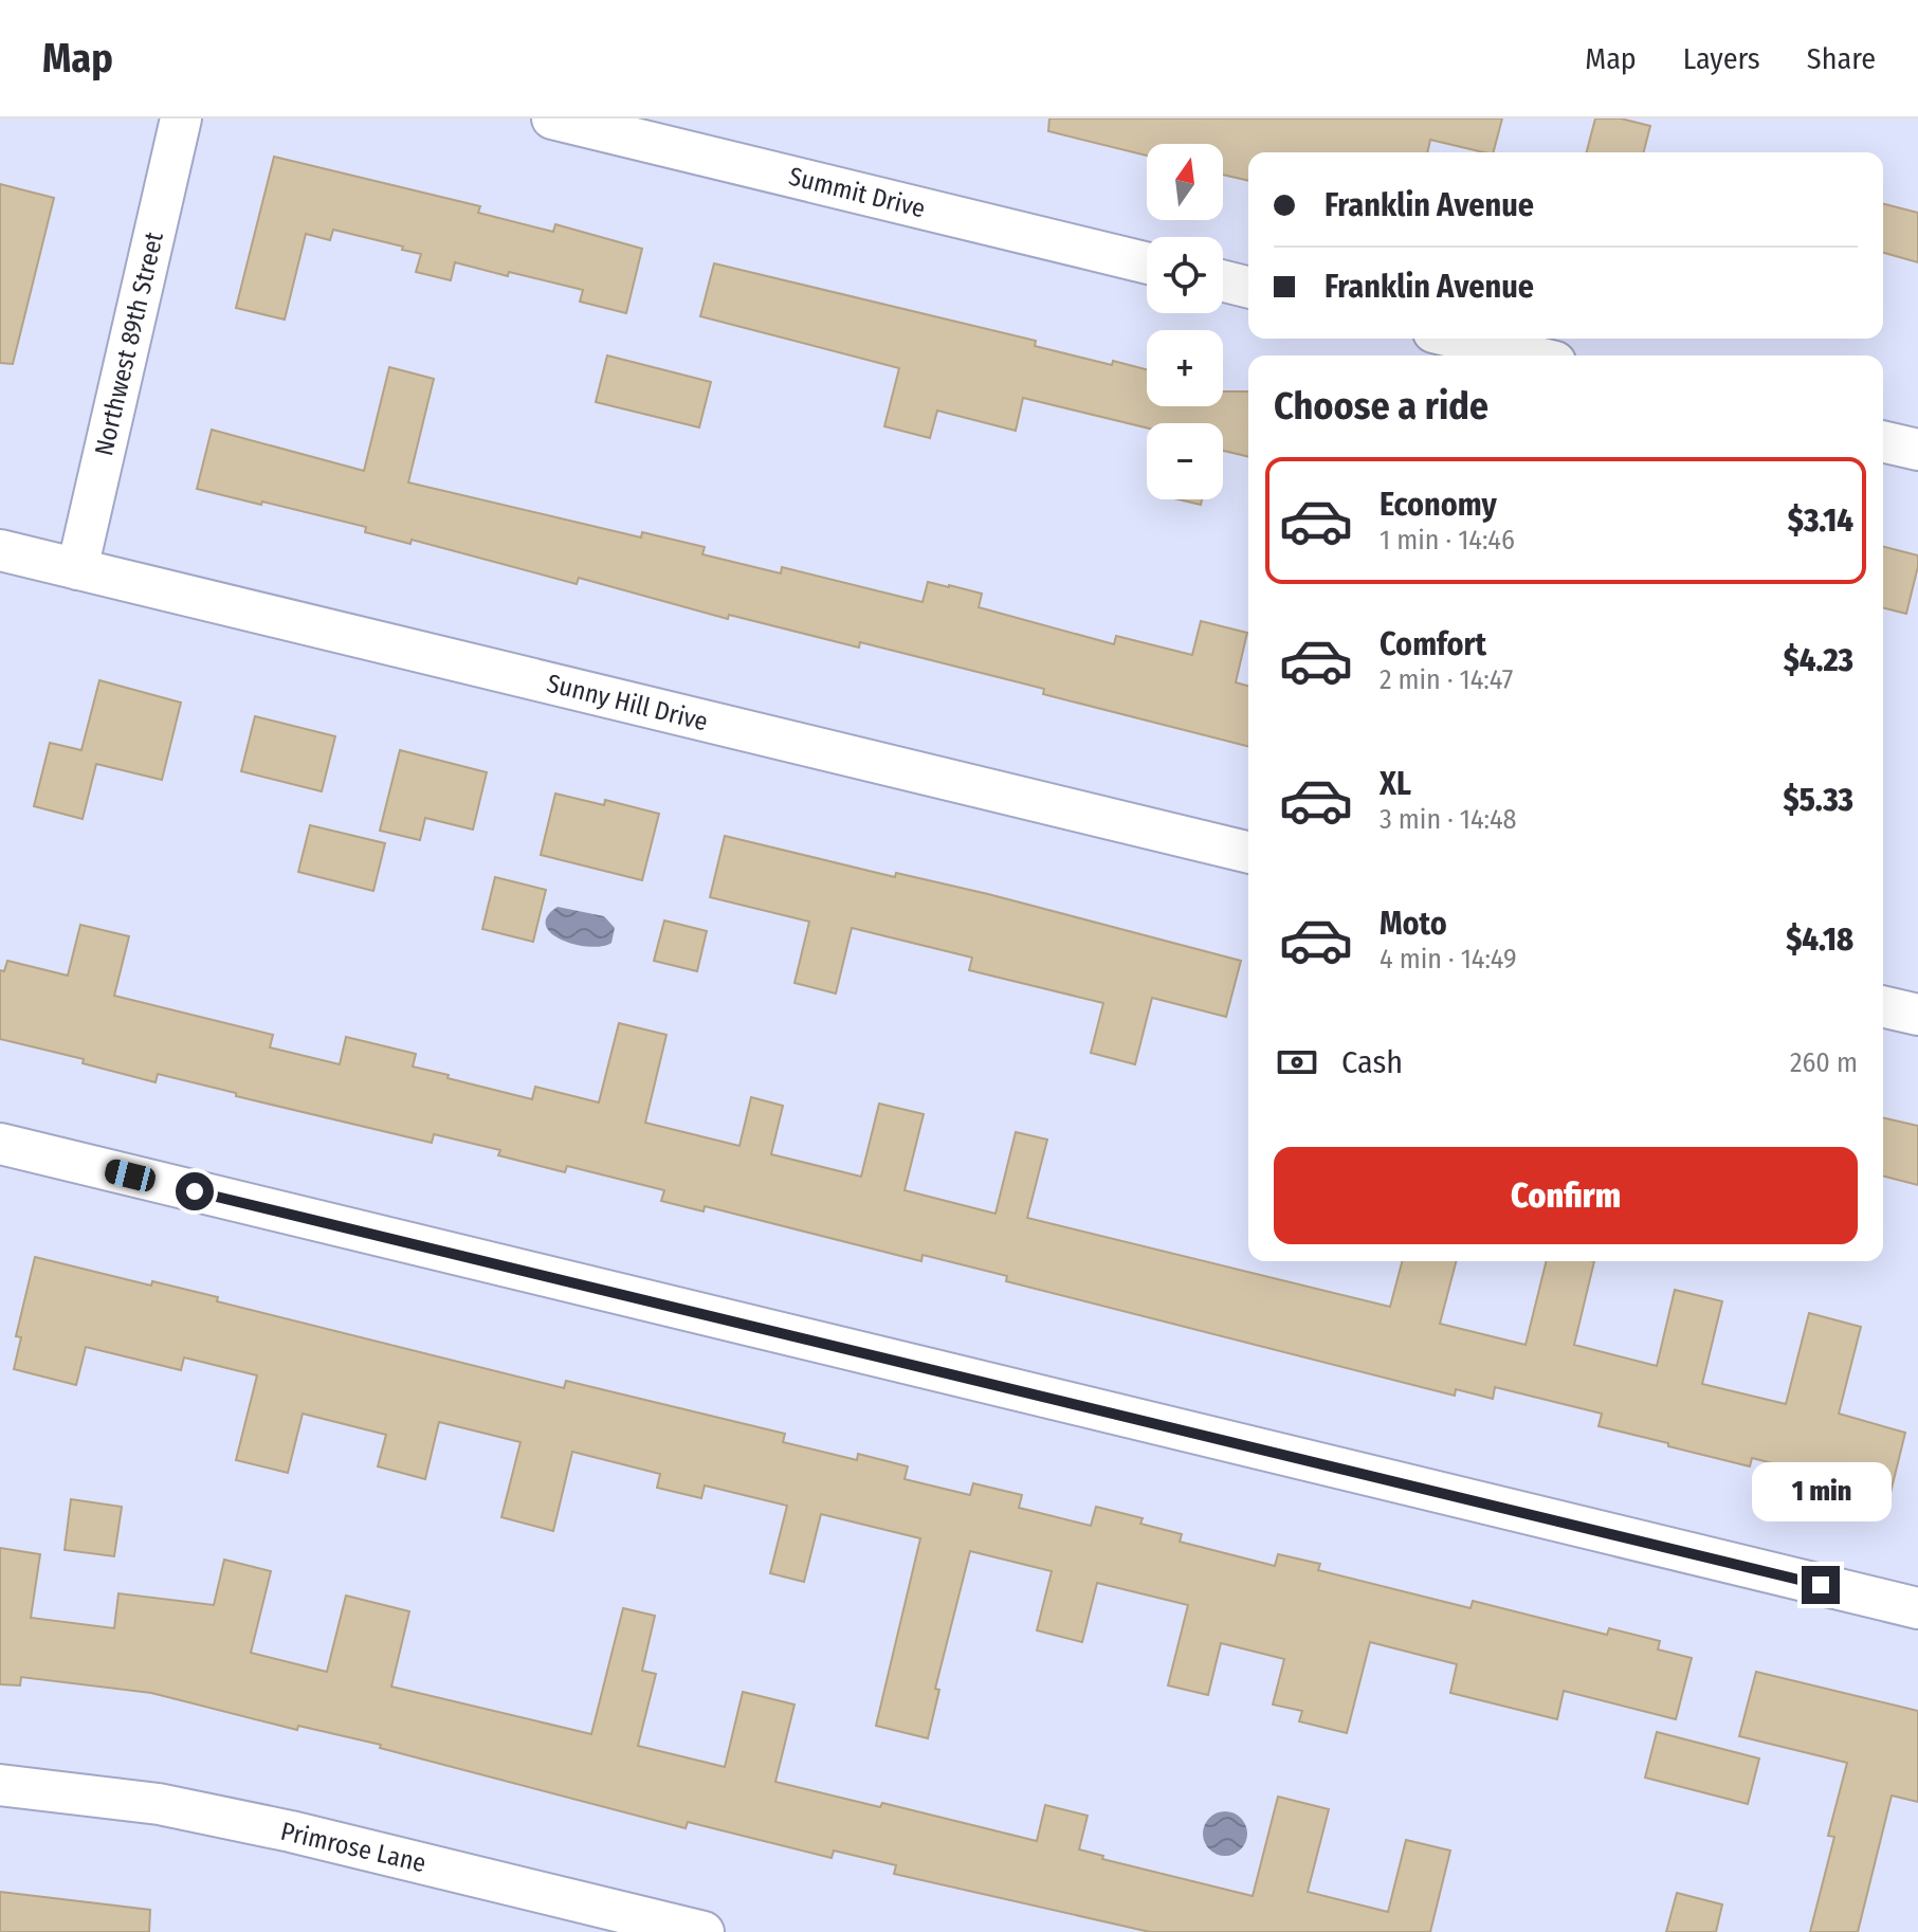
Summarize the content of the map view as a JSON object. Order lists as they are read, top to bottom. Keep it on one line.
{"streets":{"street":["Summit Drive","Northwest 89th Street","Sunny Hill Drive","Primrose Lane"]},"crossings":[["Northwest 89th Street","Sunny Hill Drive"]],"north":"top","page":{"header":"Map","nav":["Map","Layers","Share"],"map_buttons":["+","−"],"banner":["Franklin Avenue","Franklin Avenue"],"heading":"Choose a ride","list":[{"name":"Economy","note":"1 min · 14:46","value":"$3.14"},{"name":"Comfort","note":"2 min · 14:47","value":"$4.23"},{"name":"XL","note":"3 min · 14:48","value":"$5.33"},{"name":"Moto","note":"4 min · 14:49","value":"$4.18"}],"pay":["Cash","260 m"],"buttons":"Confirm","bubble":"1 min"}}
